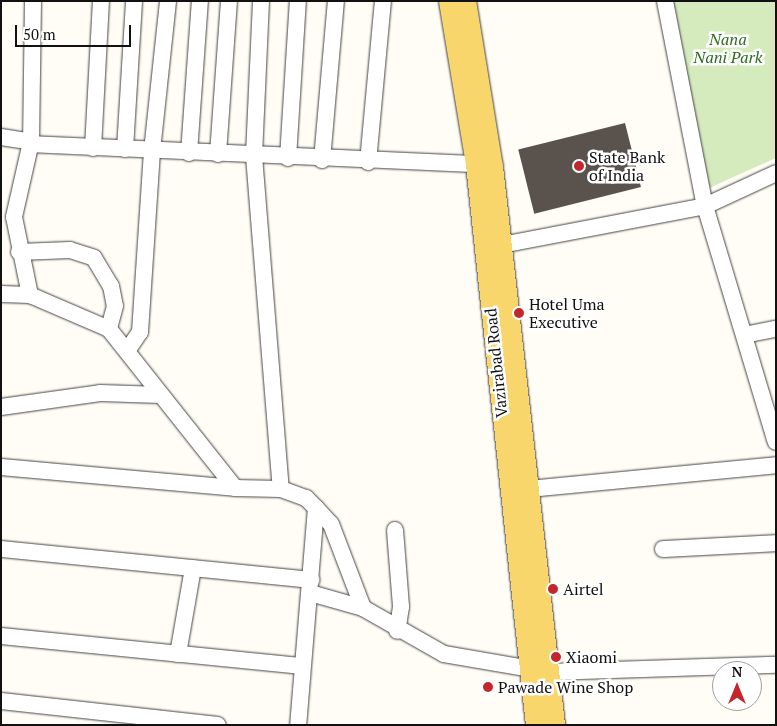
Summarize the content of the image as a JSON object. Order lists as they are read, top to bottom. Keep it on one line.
{"streets":{"main road":["Vazirabad Road"]},"parks":["Nana Nani Park"],"places":["State Bank of India","Hotel Uma Executive","Airtel","Xiaomi","Pawade Wine Shop"],"scale_bar":"50 m","north":"top"}
